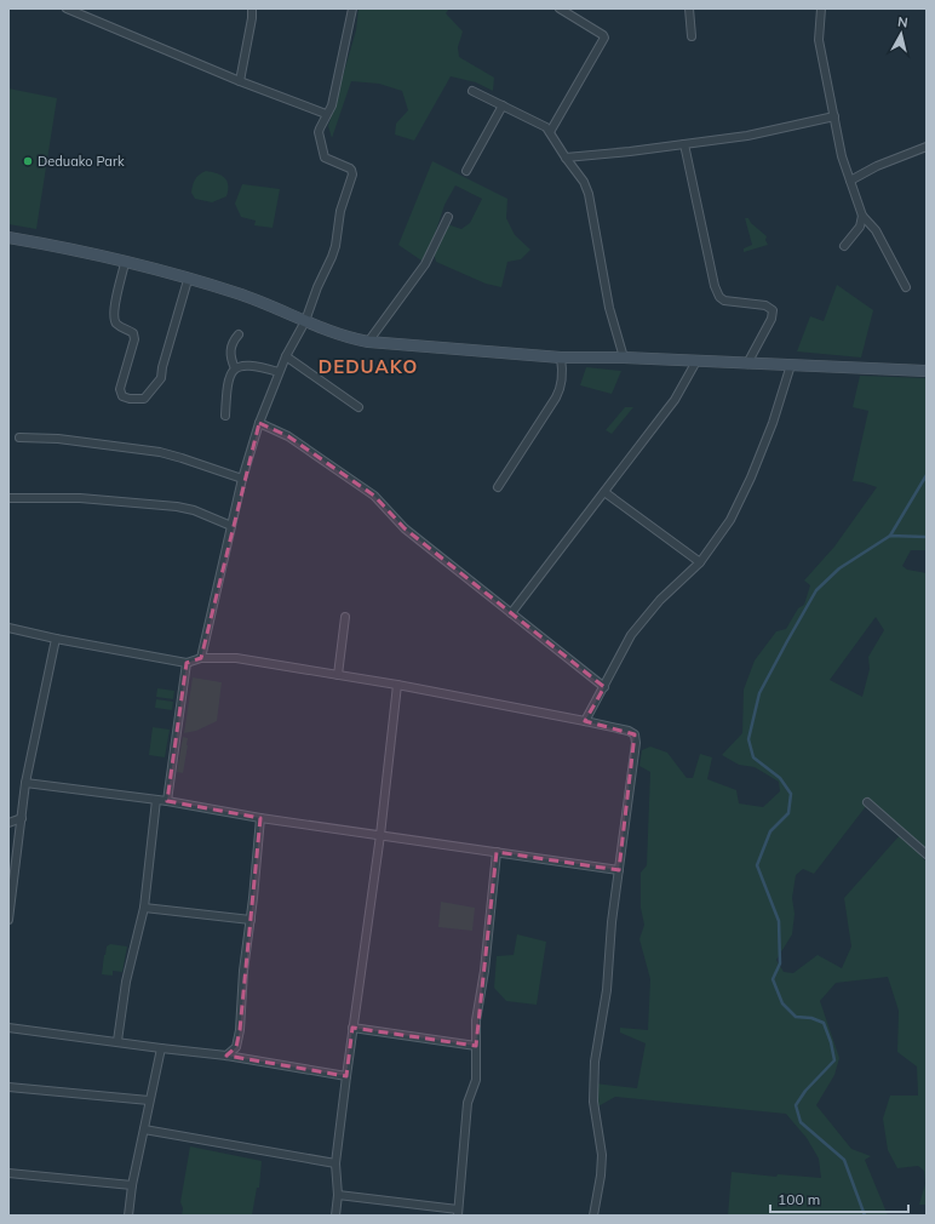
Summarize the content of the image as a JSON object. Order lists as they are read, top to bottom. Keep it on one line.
{"districts":["DEDUAKO"],"places":["Deduako Park"],"scale_bar":"100 m","north":"top"}
